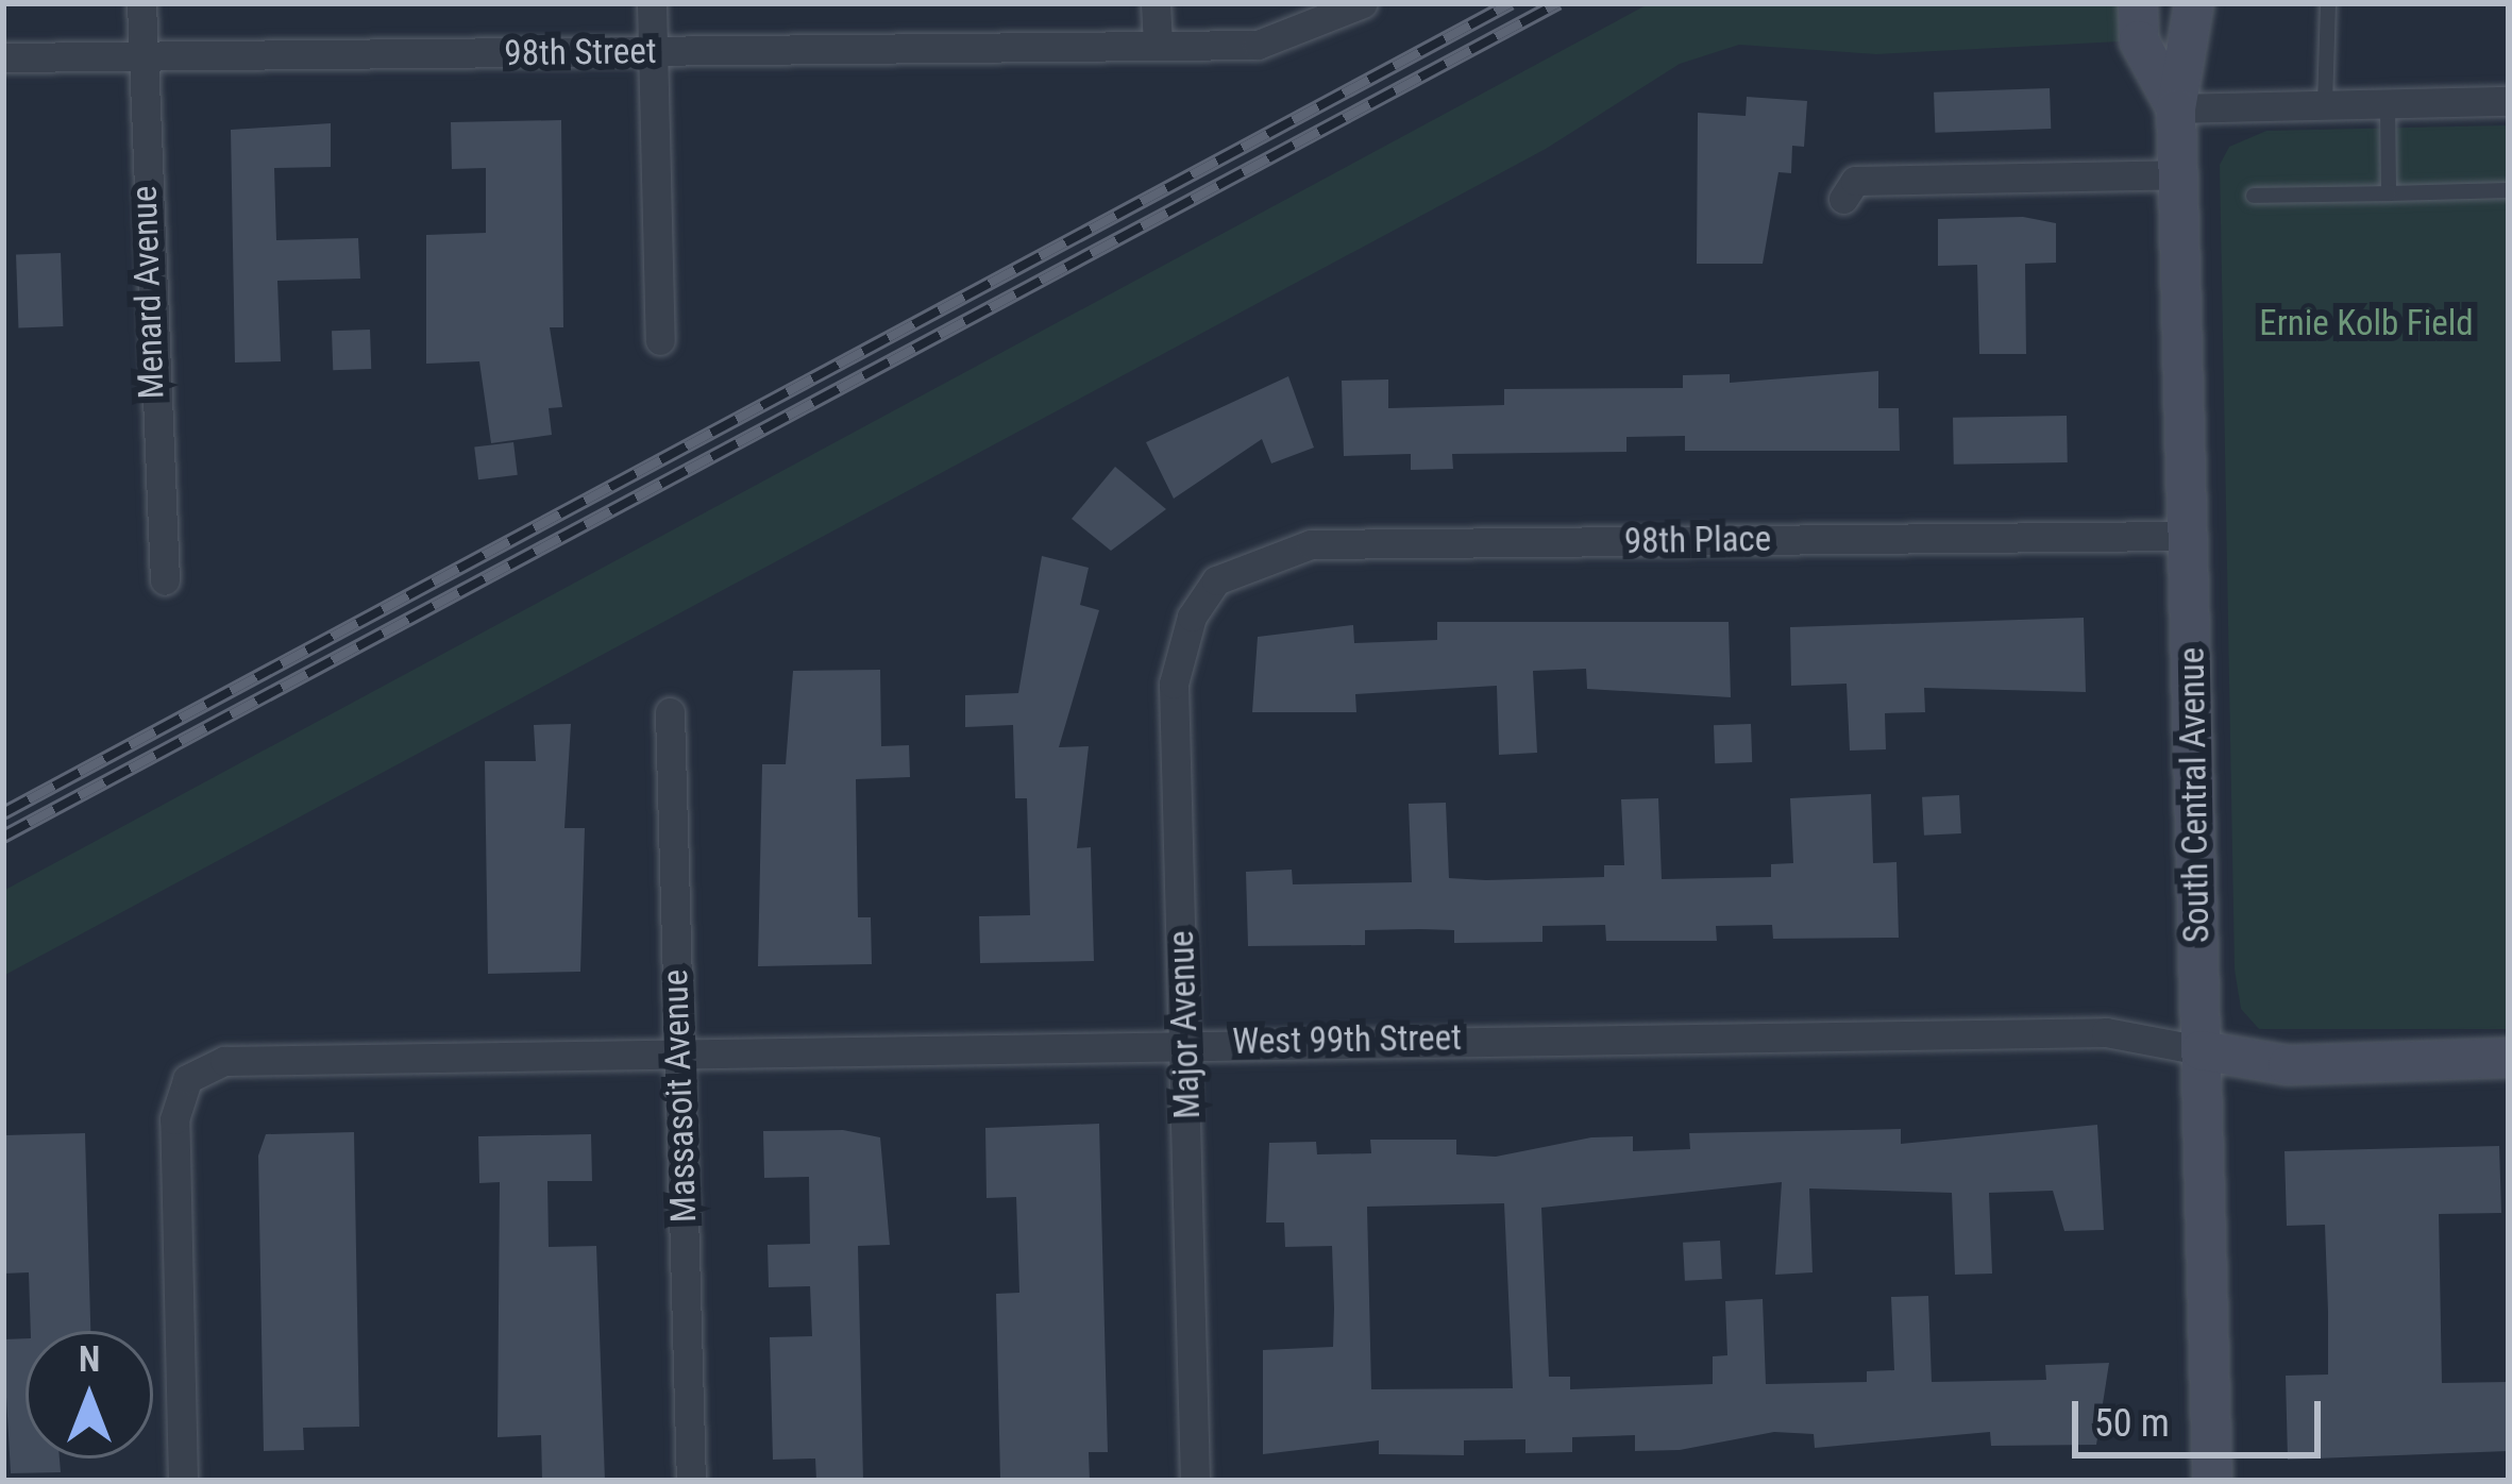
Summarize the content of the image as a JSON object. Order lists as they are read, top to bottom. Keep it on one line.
{"streets":{"street":["98th Street","Menard Avenue","98th Place","South Central Avenue","Major Avenue","West 99th Street","Massasoit Avenue"]},"crossings":[["98th Street","Menard Avenue"],["98th Place","South Central Avenue"],["98th Place","Major Avenue"],["South Central Avenue","West 99th Street"],["Major Avenue","West 99th Street"],["West 99th Street","Massasoit Avenue"]],"parks":["Ernie Kolb Field"],"scale_bar":"50 m","north":"top"}
